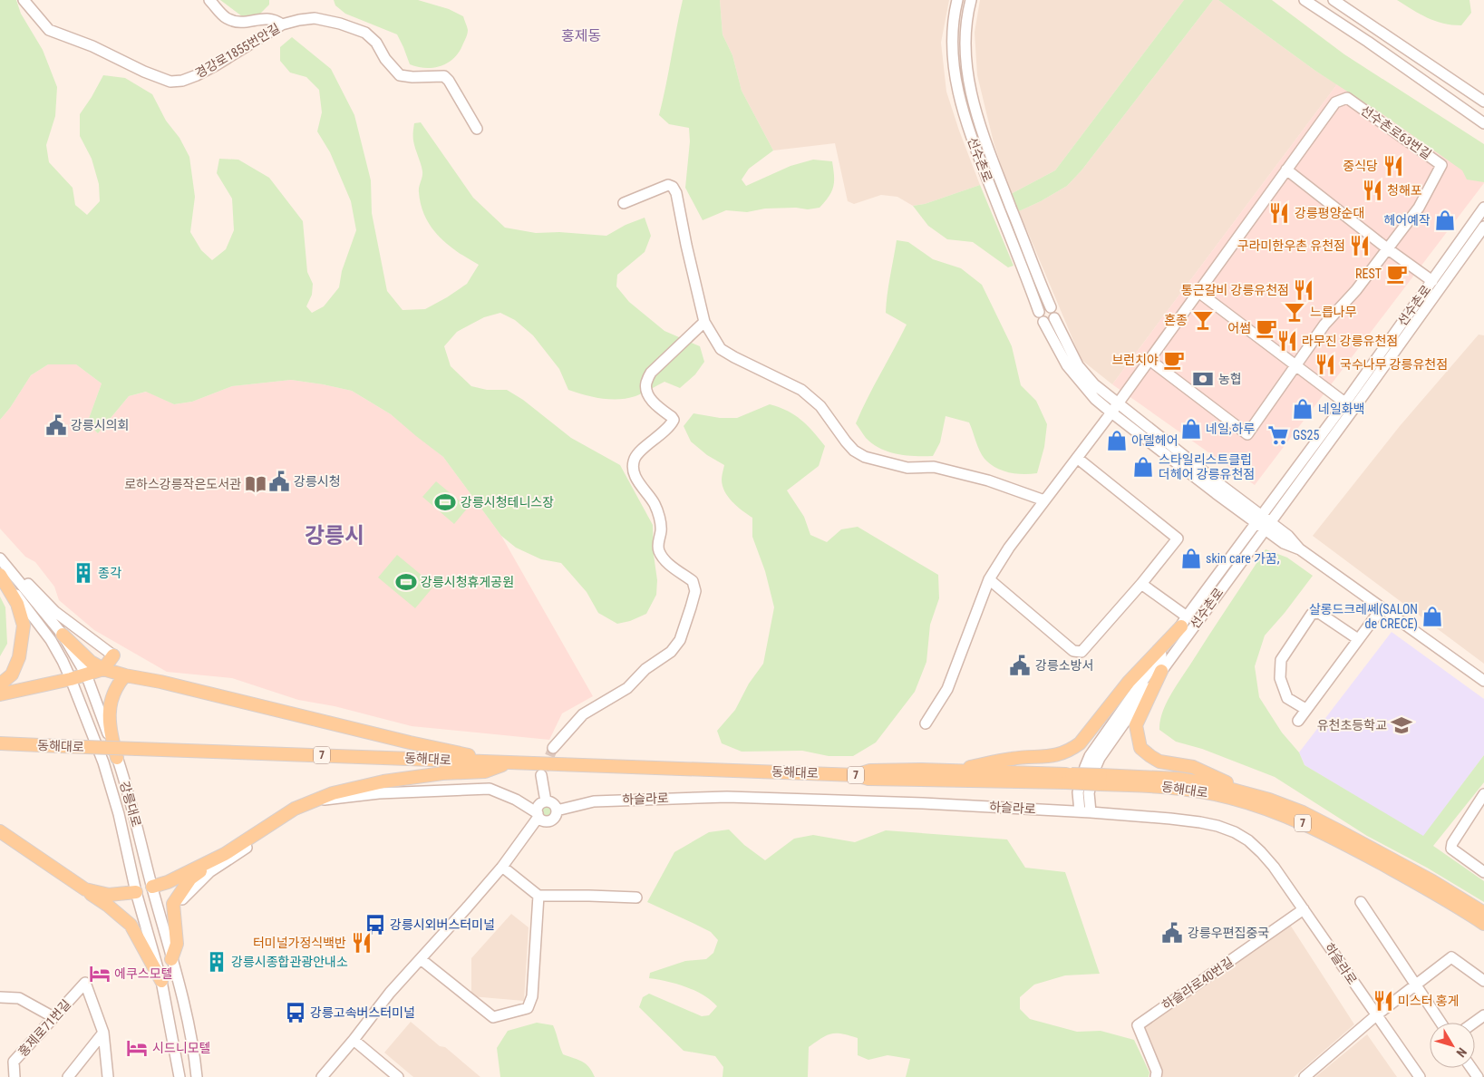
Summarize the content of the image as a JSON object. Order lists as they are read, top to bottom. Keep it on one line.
{"streets":{"main road":["동해대로","7"],"street":["경강로1855번안길","선수촌로63번길","선수촌로","하슬라로","강릉대로","하슬라로40번길","홍제로71번길"]},"crossings":[["선수촌로63번길","선수촌로"],["선수촌로","하슬라로"],["하슬라로","하슬라로40번길"]],"districts":["홍제동","강릉시"],"places":{"restaurant":["중식당","청해포","강릉평양순대","구라미한우촌 유천점","통근갈비 강릉유천점","라무진 강릉유천점","국수나무 강릉유천점","터미널가정식백반","미스터 홍게"],"shop":["헤어예작","네일화백","네일,하루","아델헤어","스타일리스트클럽 더헤어 강릉유천점","skin care 가꿈,","살롱드크레쎄(SALON de CRECE)"],"cafe":["REST","어썸","브런치야"],"bar":["느릅나무","혼종"],"bank":["농협"],"public building":["강릉시의회","강릉시청","강릉소방서","강릉우편집중국"],"supermarket":["GS25"],"library":["로하스강릉작은도서관"],"sports":["강릉시청테니스장","강릉시청휴게공원"],"building":["종각","강릉시종합관광안내소"],"school or university":["유천초등학교"],"bus stop":["강릉시외버스터미널","강릉고속버스터미널"],"hotel":["에쿠스모텔","시드니모텔"]},"north":"bottom right"}
